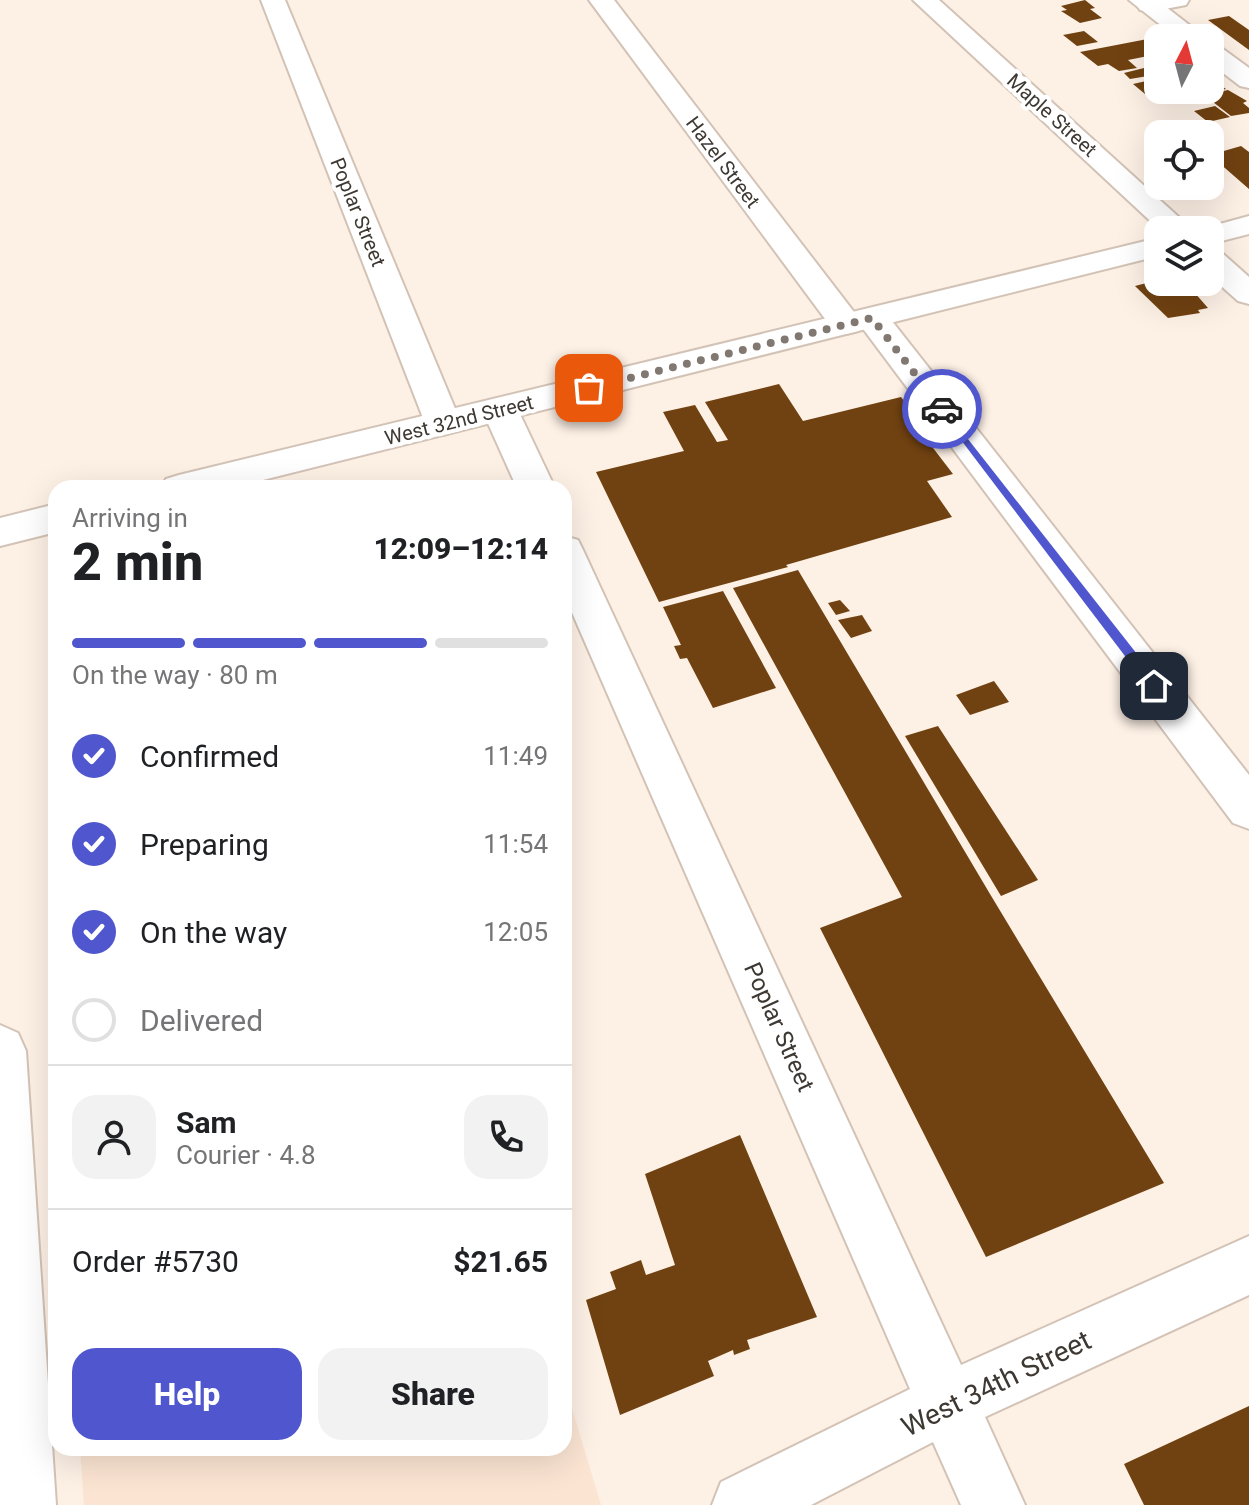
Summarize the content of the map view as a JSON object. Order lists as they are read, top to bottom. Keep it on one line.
{"streets":{"street":["Maple Street","Hazel Street","Poplar Street","West 32nd Street","West 34th Street"]},"crossings":[["Hazel Street","West 32nd Street"],["Poplar Street","West 32nd Street"],["Poplar Street","West 34th Street"]],"north":"top","page":{"heading":["2 min","Arriving in","12:09–12:14"],"panel":["Sam","Courier · 4.8","Order #5730","$21.65"],"bar":"On the way · 80 m","list":[["Confirmed","11:49"],["Preparing","11:54"],["On the way","12:05"],"Delivered"],"buttons":["Help","Share"]}}
